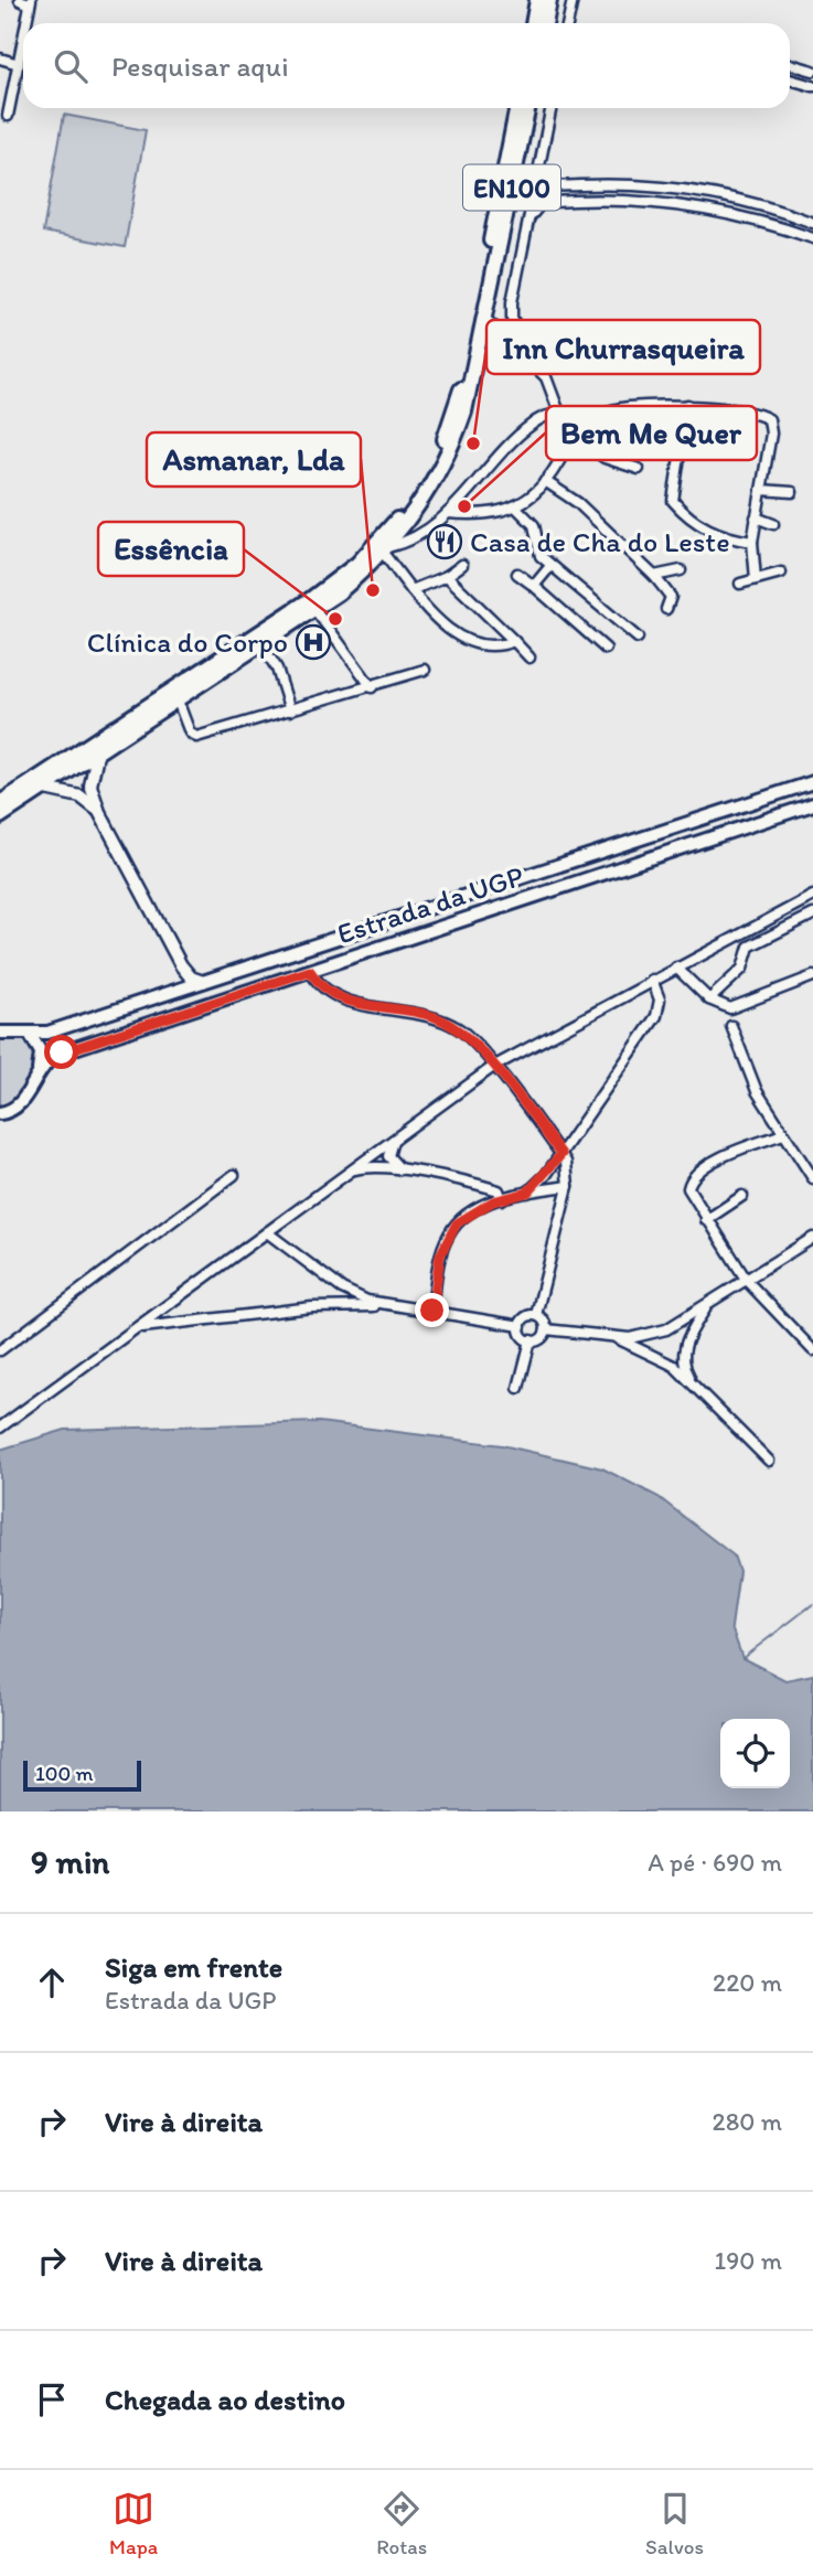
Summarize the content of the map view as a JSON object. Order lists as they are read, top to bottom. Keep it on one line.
{"streets":{"main road":["EN100","Estrada da UGP"]},"places":{"other":["Inn Churrasqueira","Bem Me Quer","Asmanar, Lda","Essência"],"restaurant":["Casa de Cha do Leste"],"hospital":["Clínica do Corpo"]},"scale_bar":"100 m","page":{"search":"Pesquisar aqui","scale":"100 m","heading":["9 min","A pé · 690 m"],"list":[["Siga em frente","Estrada da UGP","220 m"],["Vire à direita","280 m"],["Vire à direita","190 m"],"Chegada ao destino"],"nav":["Mapa","Rotas","Salvos"]}}
